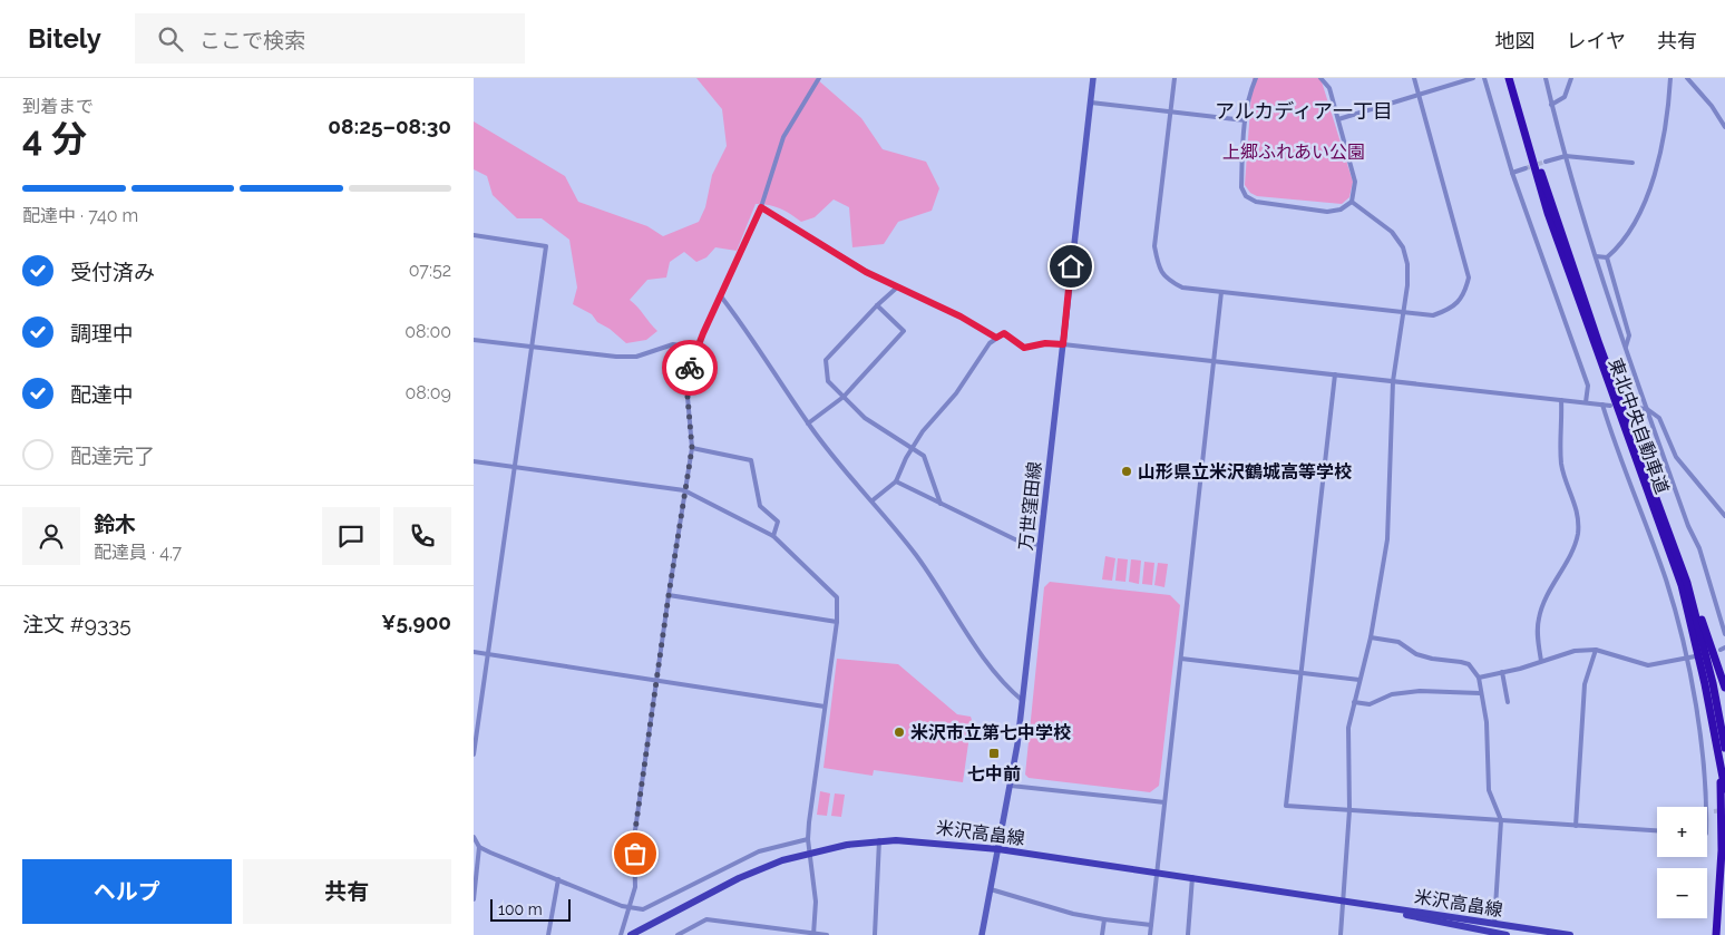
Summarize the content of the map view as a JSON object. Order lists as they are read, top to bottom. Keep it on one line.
{"streets":{"highway":["東北中央自動車道"],"main road":["万世窪田線","米沢高畠線"]},"crossings":[["万世窪田線","米沢高畠線"]],"districts":["アルカディア一丁目"],"parks":["上郷ふれあい公園"],"places":{"other":["山形県立米沢鶴城高等学校","米沢市立第七中学校"],"transit":["七中前"]},"scale_bar":"100 m","page":{"header":"Bitely","search":"ここで検索","nav":["地図","レイヤ","共有"],"heading":["4 分","到着まで","08:25–08:30"],"panel":["鈴木","配達員 · 4.7","注文 #9335","¥5,900"],"bar":"配達中 · 740 m","list":[["受付済み","07:52"],["調理中","08:00"],["配達中","08:09"],"配達完了"],"map_buttons":["+","−"],"buttons":["ヘルプ","共有"],"scale":"100 m"}}
